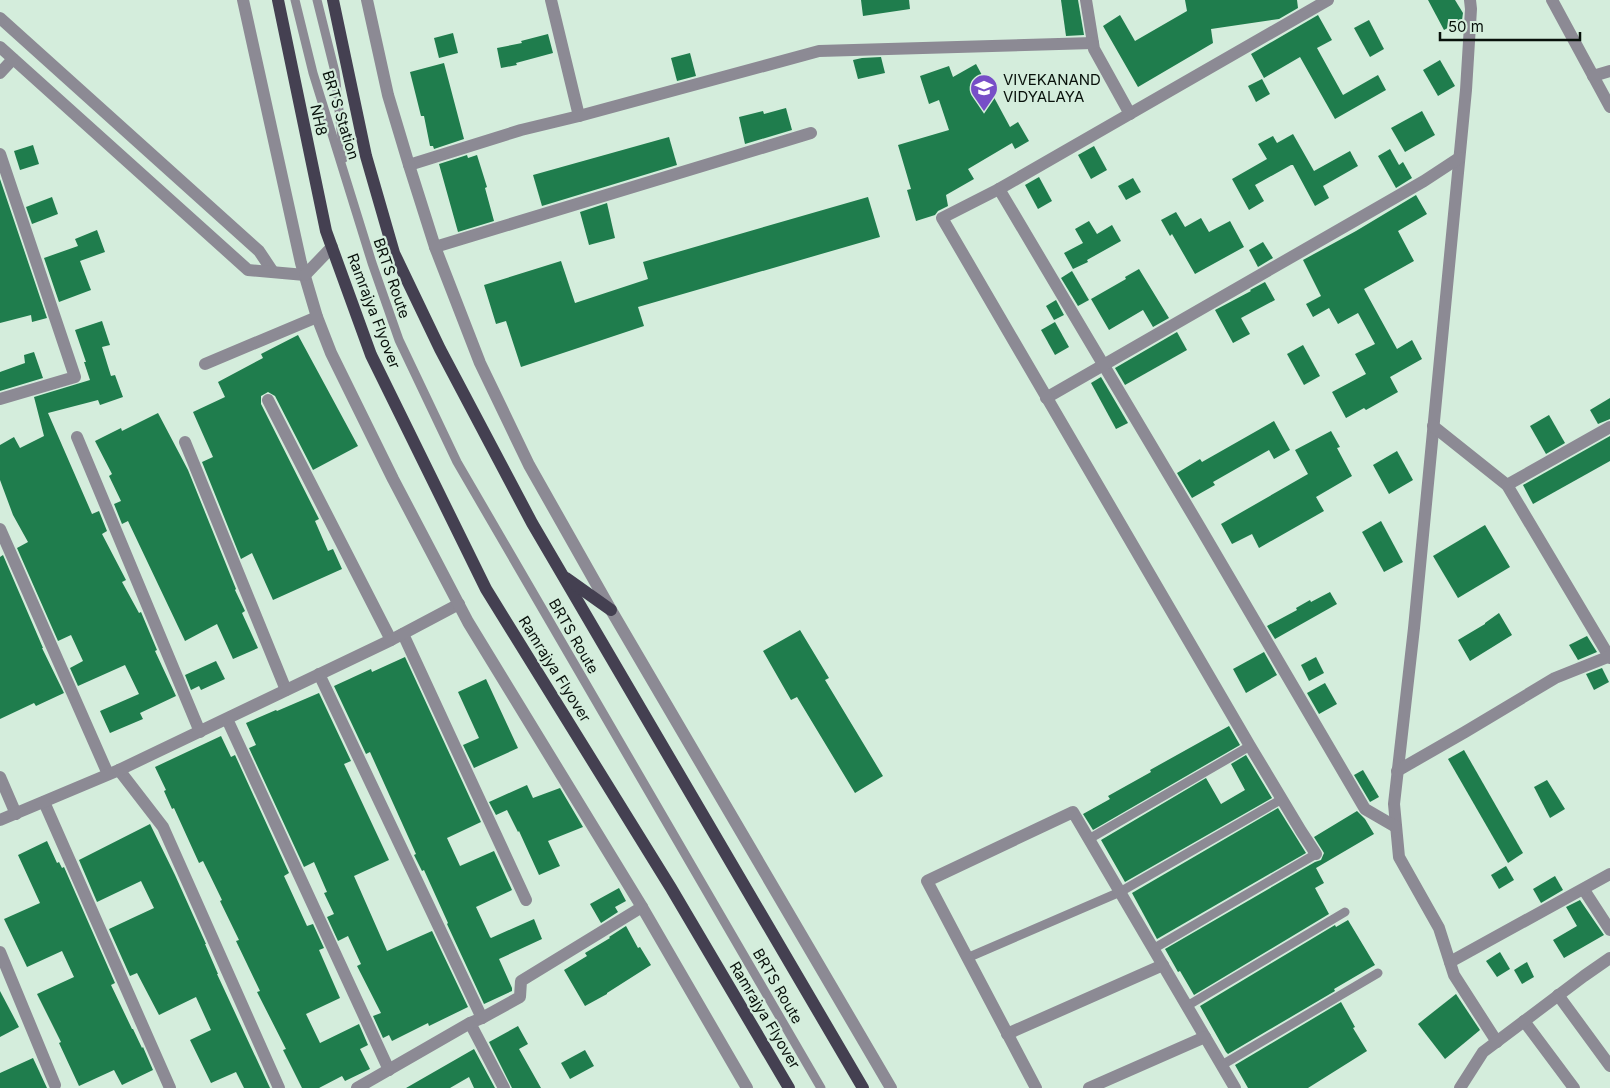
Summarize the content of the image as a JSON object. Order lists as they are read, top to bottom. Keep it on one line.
{"streets":{"main road":["NH8","Ramrajya Flyover"],"lane":["BRTS Station","BRTS Route"]},"crossings":[["BRTS Station","BRTS Route"],["NH8","Ramrajya Flyover"]],"places":{"school or university":["VIVEKANAND VIDYALAYA"]},"scale_bar":"50 m"}
